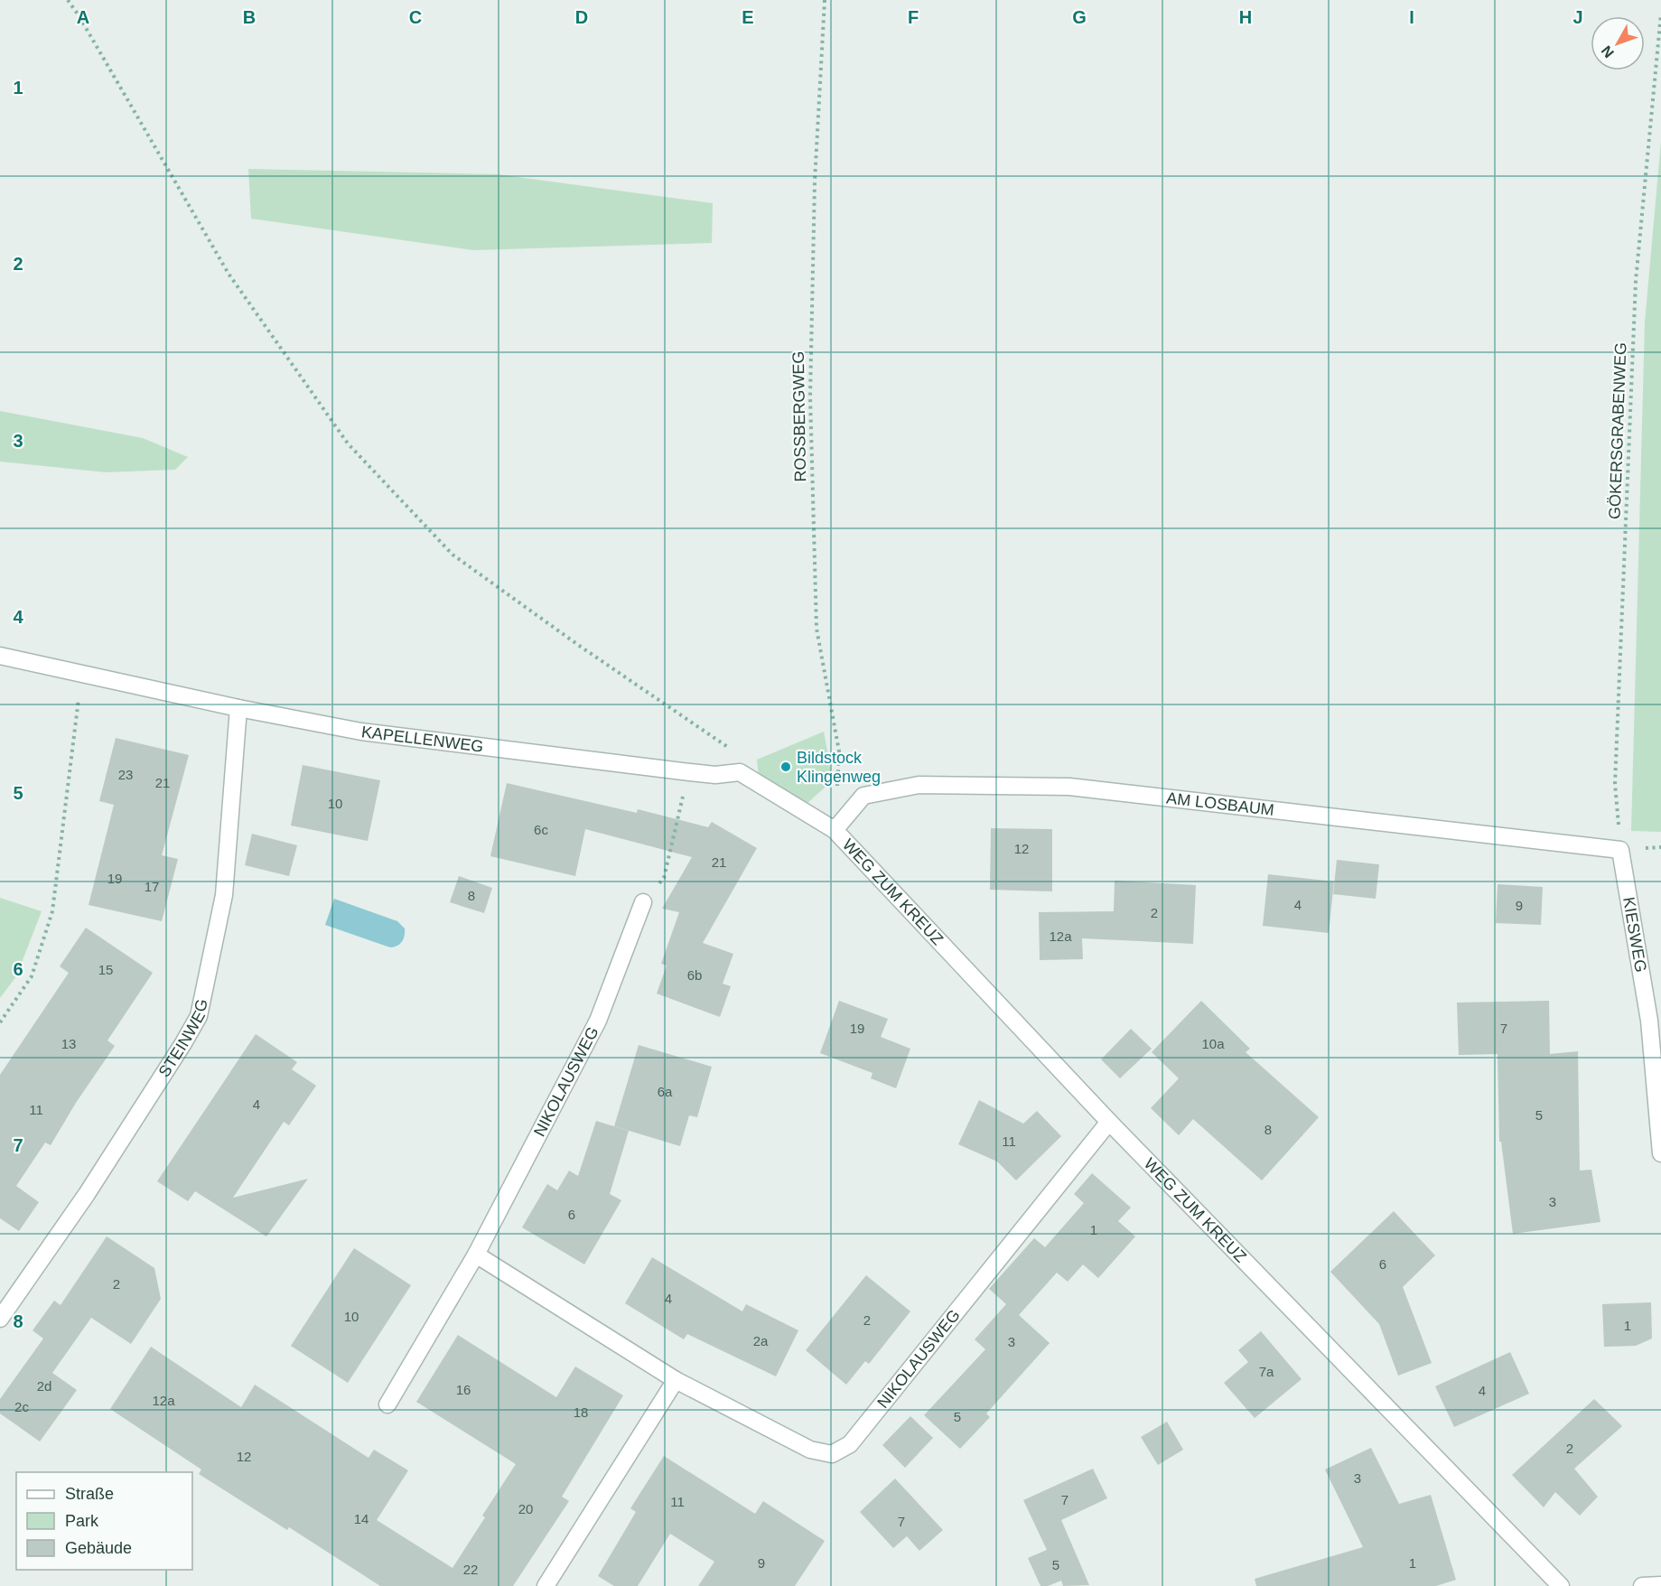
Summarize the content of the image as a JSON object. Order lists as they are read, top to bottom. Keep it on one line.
{"streets":{"street":["KAPELLENWEG","AM LOSBAUM","WEG ZUM KREUZ","KIESWEG","STEINWEG","NIKOLAUSWEG"],"path":["ROSSBERGWEG","GÖKERSGRABENWEG"]},"crossings":[["ROSSBERGWEG","AM LOSBAUM"],["ROSSBERGWEG","WEG ZUM KREUZ"],["GÖKERSGRABENWEG","AM LOSBAUM"],["GÖKERSGRABENWEG","KIESWEG"],["KAPELLENWEG","STEINWEG"],["AM LOSBAUM","WEG ZUM KREUZ"],["AM LOSBAUM","KIESWEG"],["WEG ZUM KREUZ","NIKOLAUSWEG"]],"places":["Bildstock Klingenweg"],"house_numbers":["23","21","10","6c","12","21","19","17","8","4","9","2","12a","15","6b","19","7","13","10a","6a","4","11","5","8","11","3","6","1","6","2","4","10","2","1","2a","3","7a","2d","16","4","12a","2c","18","5","2","12","3","7","11","20","14","7","9","1","5","22"],"legend":["Straße","Park","Gebäude"],"north":"bottom left","grid":{"columns":["A","B","C","D","E","F","G","H","I","J"],"rows":["1","2","3","4","5","6","7","8"]}}
